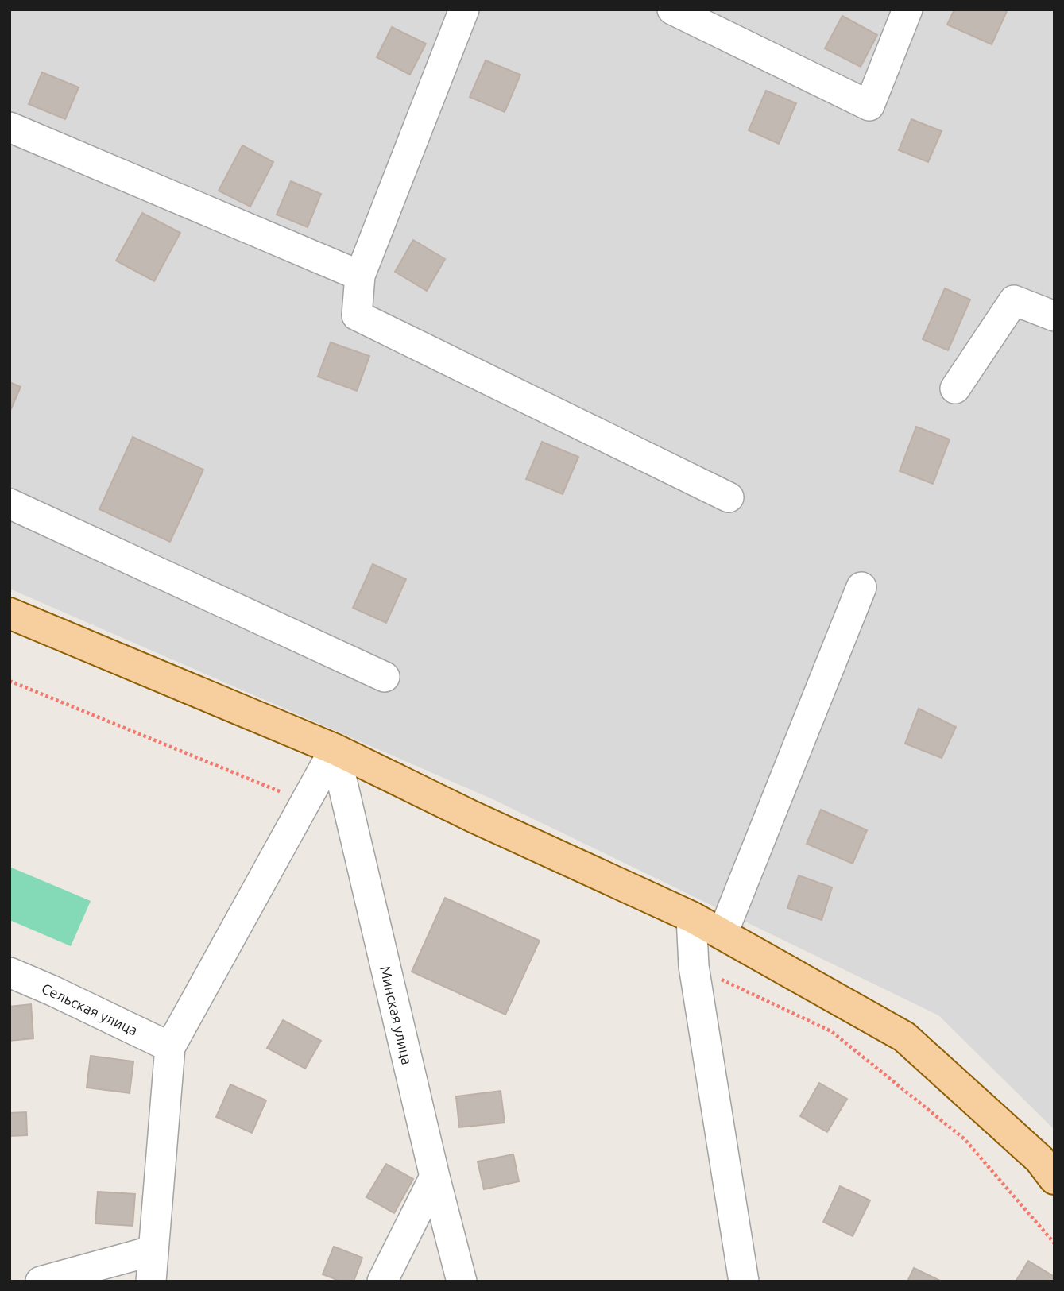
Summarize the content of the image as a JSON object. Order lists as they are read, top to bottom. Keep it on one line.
{"streets":{"street":["Сельская улица","Минская улица"]}}
